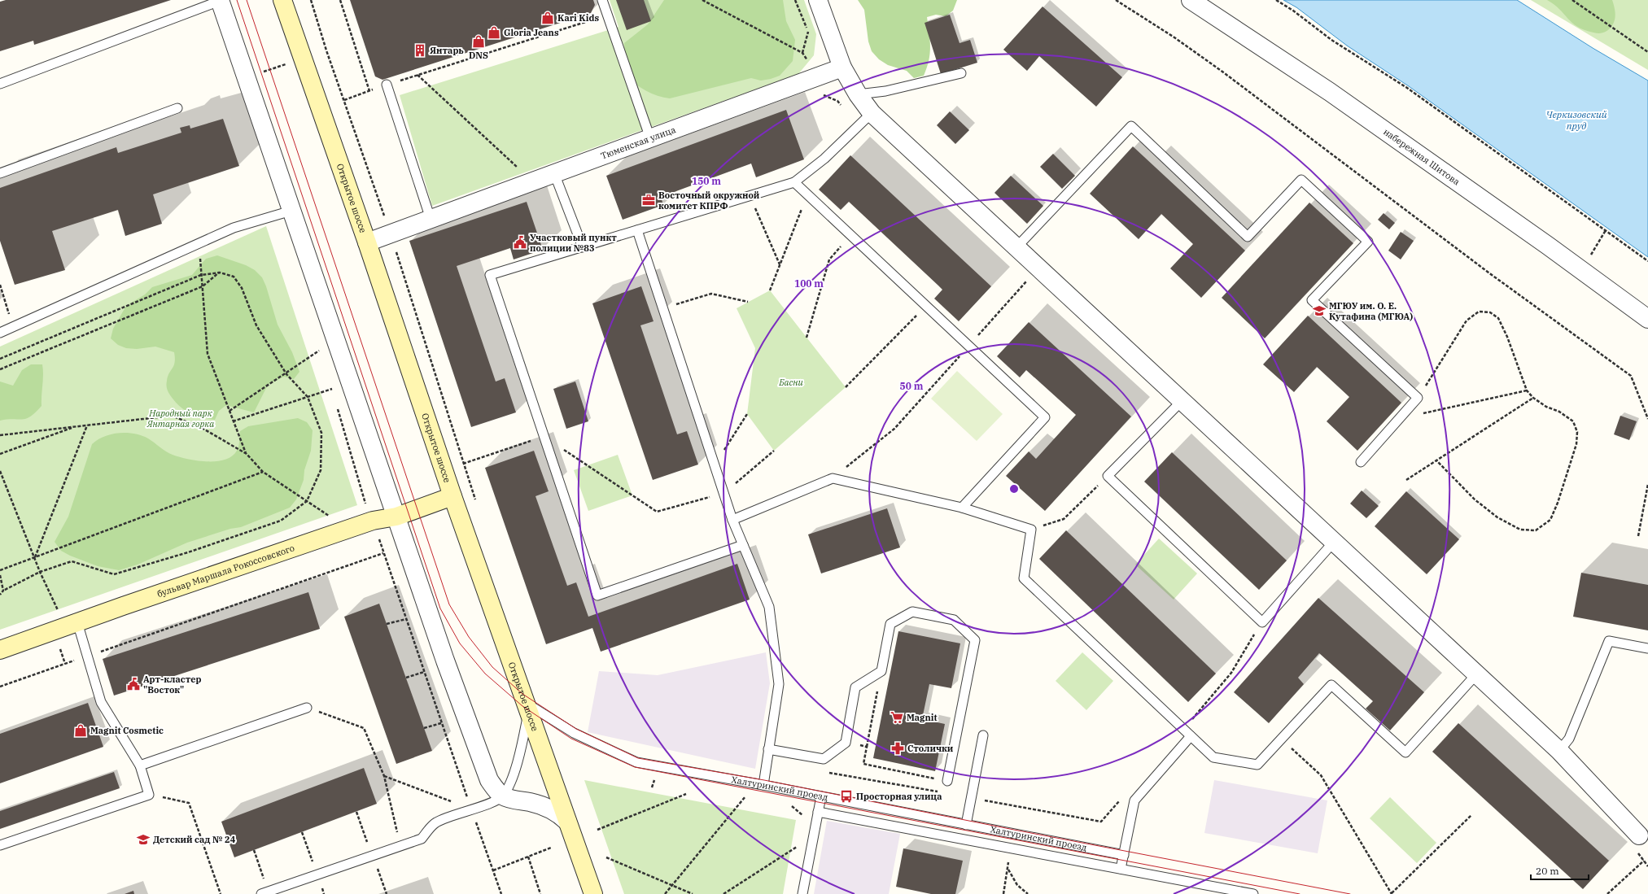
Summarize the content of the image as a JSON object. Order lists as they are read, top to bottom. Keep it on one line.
{"streets":{"main road":["Открытое шоссе","бульвар Маршала Рокоссовского"],"street":["Тюменская улица","набережная Шитова"],"lane":["Халтуринский проезд"]},"crossings":[["Тюменская улица","Открытое шоссе"],["Открытое шоссе","бульвар Маршала Рокоссовского"],["Открытое шоссе","Халтуринский проезд"]],"water":["Черкизовский пруд"],"parks":["Басни","Народный парк Янтарная горка"],"places":{"shop":["Kari Kids","Gloria Jeans","DNS","Magnit Cosmetic"],"building":["Янтарь"],"office":["Восточный окружной комитет КПРФ"],"public building":["Участковый пункт полиции №83","Арт-кластер \"Восток\""],"school or university":["МГЮУ им. О. Е. Кутафина (МГЮА)","Детский сад № 24"],"supermarket":["Magnit"],"pharmacy":["Столички"],"bus stop":["Просторная улица"]},"scale_bar":"20 m","rings":["150 m","100 m","50 m"]}
